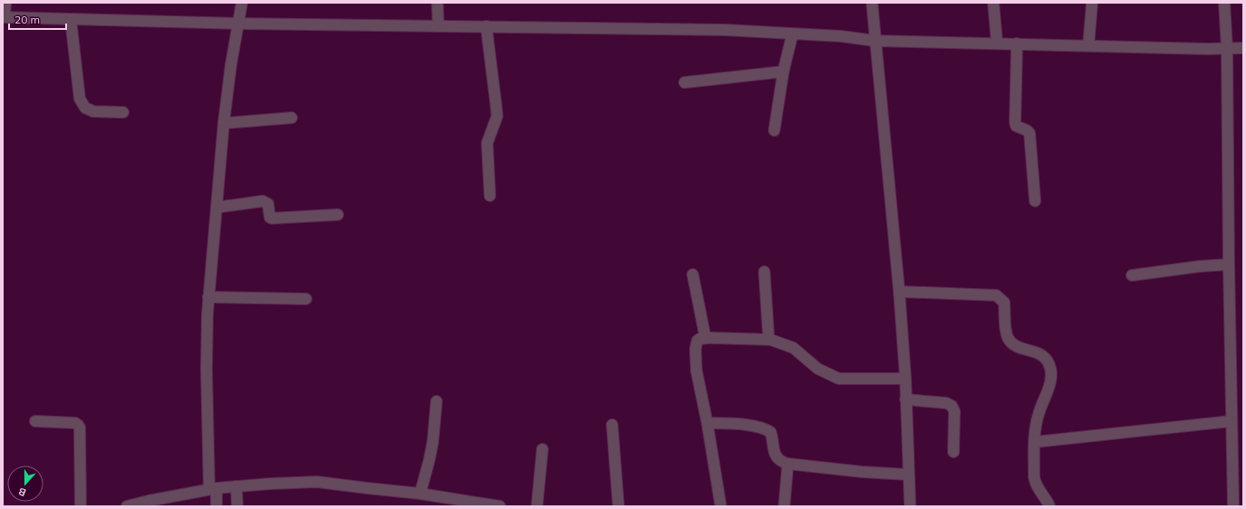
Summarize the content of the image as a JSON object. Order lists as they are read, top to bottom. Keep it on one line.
{"scale_bar":"20 m","north":"bottom"}
